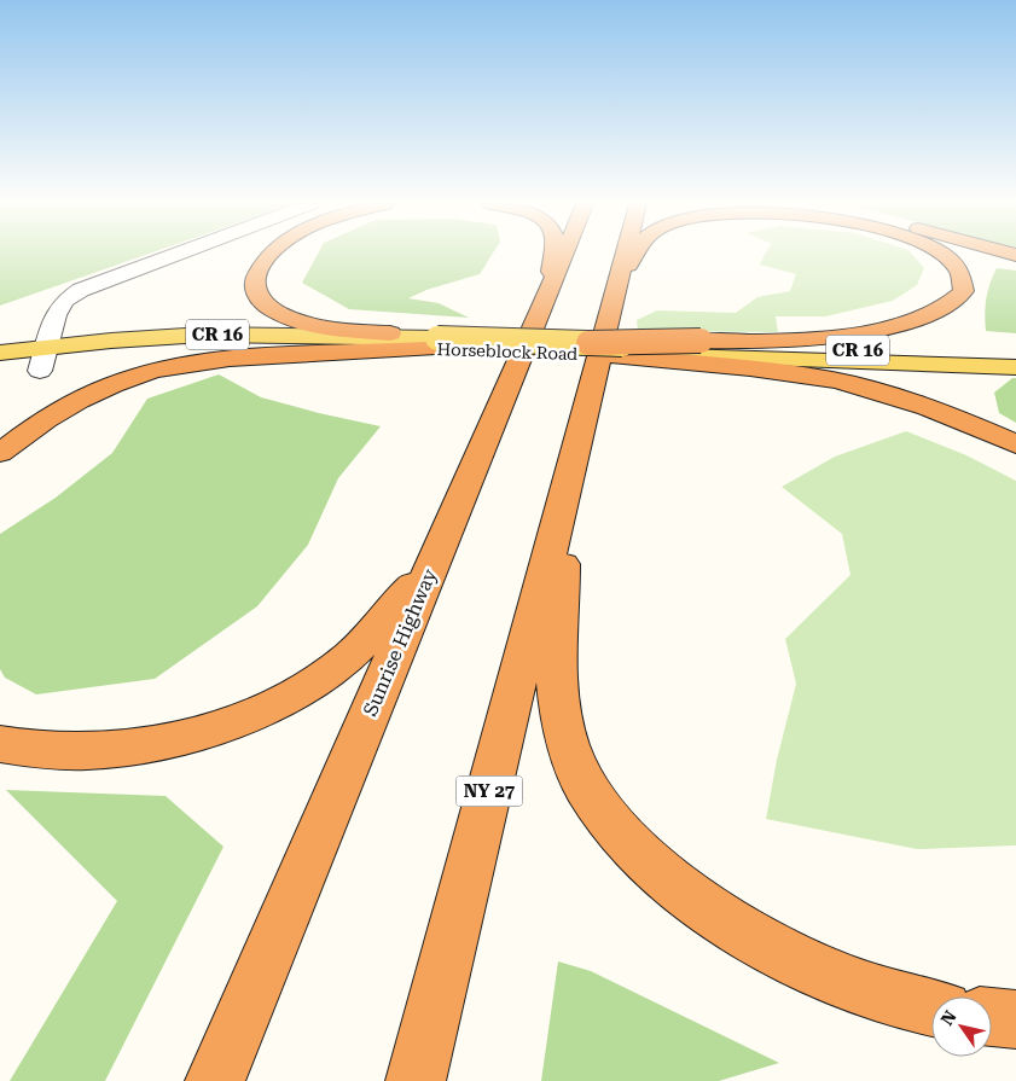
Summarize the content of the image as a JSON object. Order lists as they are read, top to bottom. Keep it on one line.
{"streets":{"highway":["Sunrise Highway","NY 27"],"main road":["CR 16","Horseblock Road"]},"north":"top left"}
